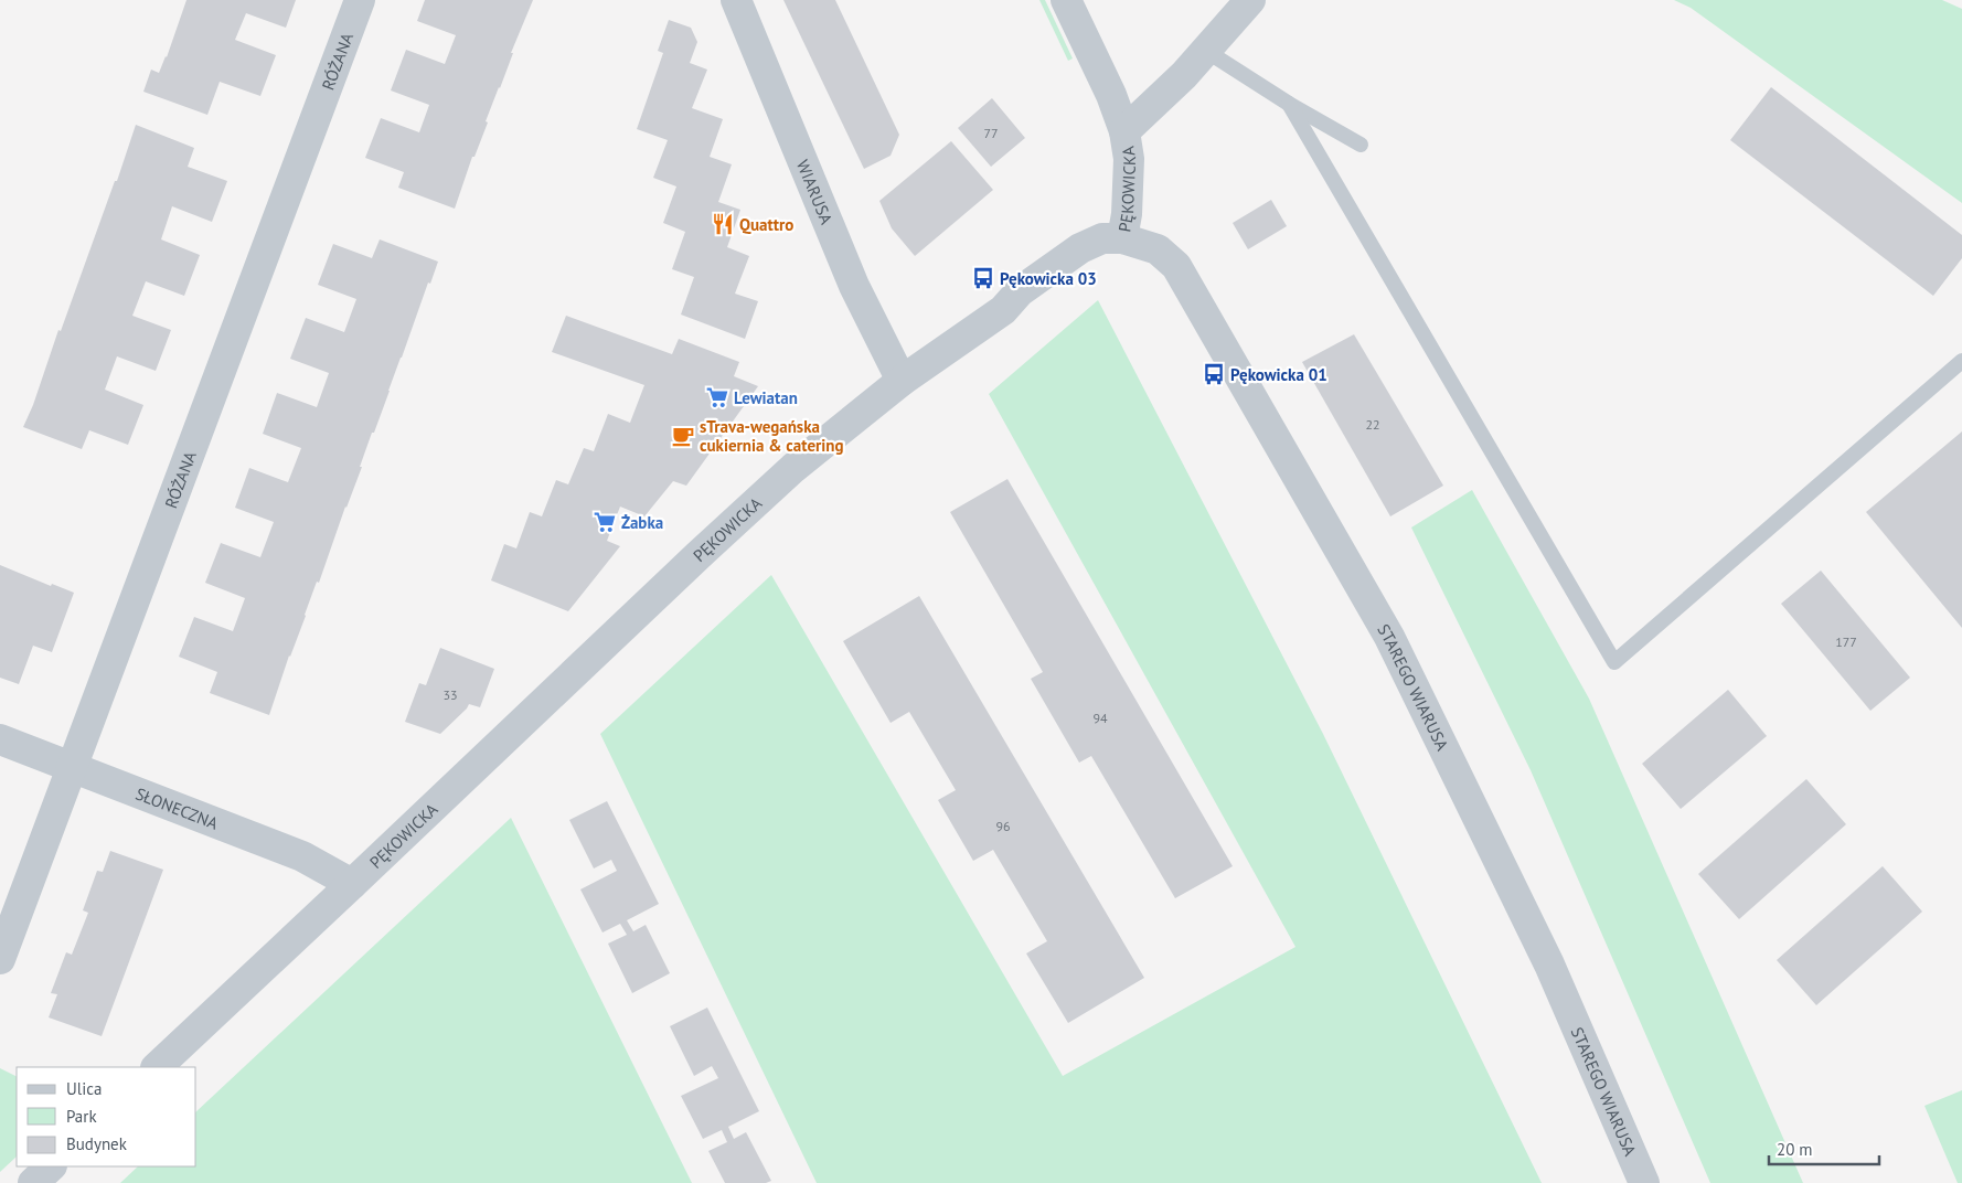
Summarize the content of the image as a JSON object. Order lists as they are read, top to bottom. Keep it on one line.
{"streets":{"street":["RÓŻANA","PĘKOWICKA","WIARUSA","STAREGO WIARUSA","SŁONECZNA"]},"crossings":[["RÓŻANA","SŁONECZNA"],["PĘKOWICKA","WIARUSA"],["PĘKOWICKA","STAREGO WIARUSA"],["PĘKOWICKA","SŁONECZNA"]],"places":{"restaurant":["Quattro"],"bus stop":["Pękowicka 03","Pękowicka 01"],"supermarket":["Lewiatan","Żabka"],"cafe":["sTrava-wegańska cukiernia & catering"]},"house_numbers":["77","22","177","33","94","96"],"legend":["Ulica","Park","Budynek"],"scale_bar":"20 m"}
